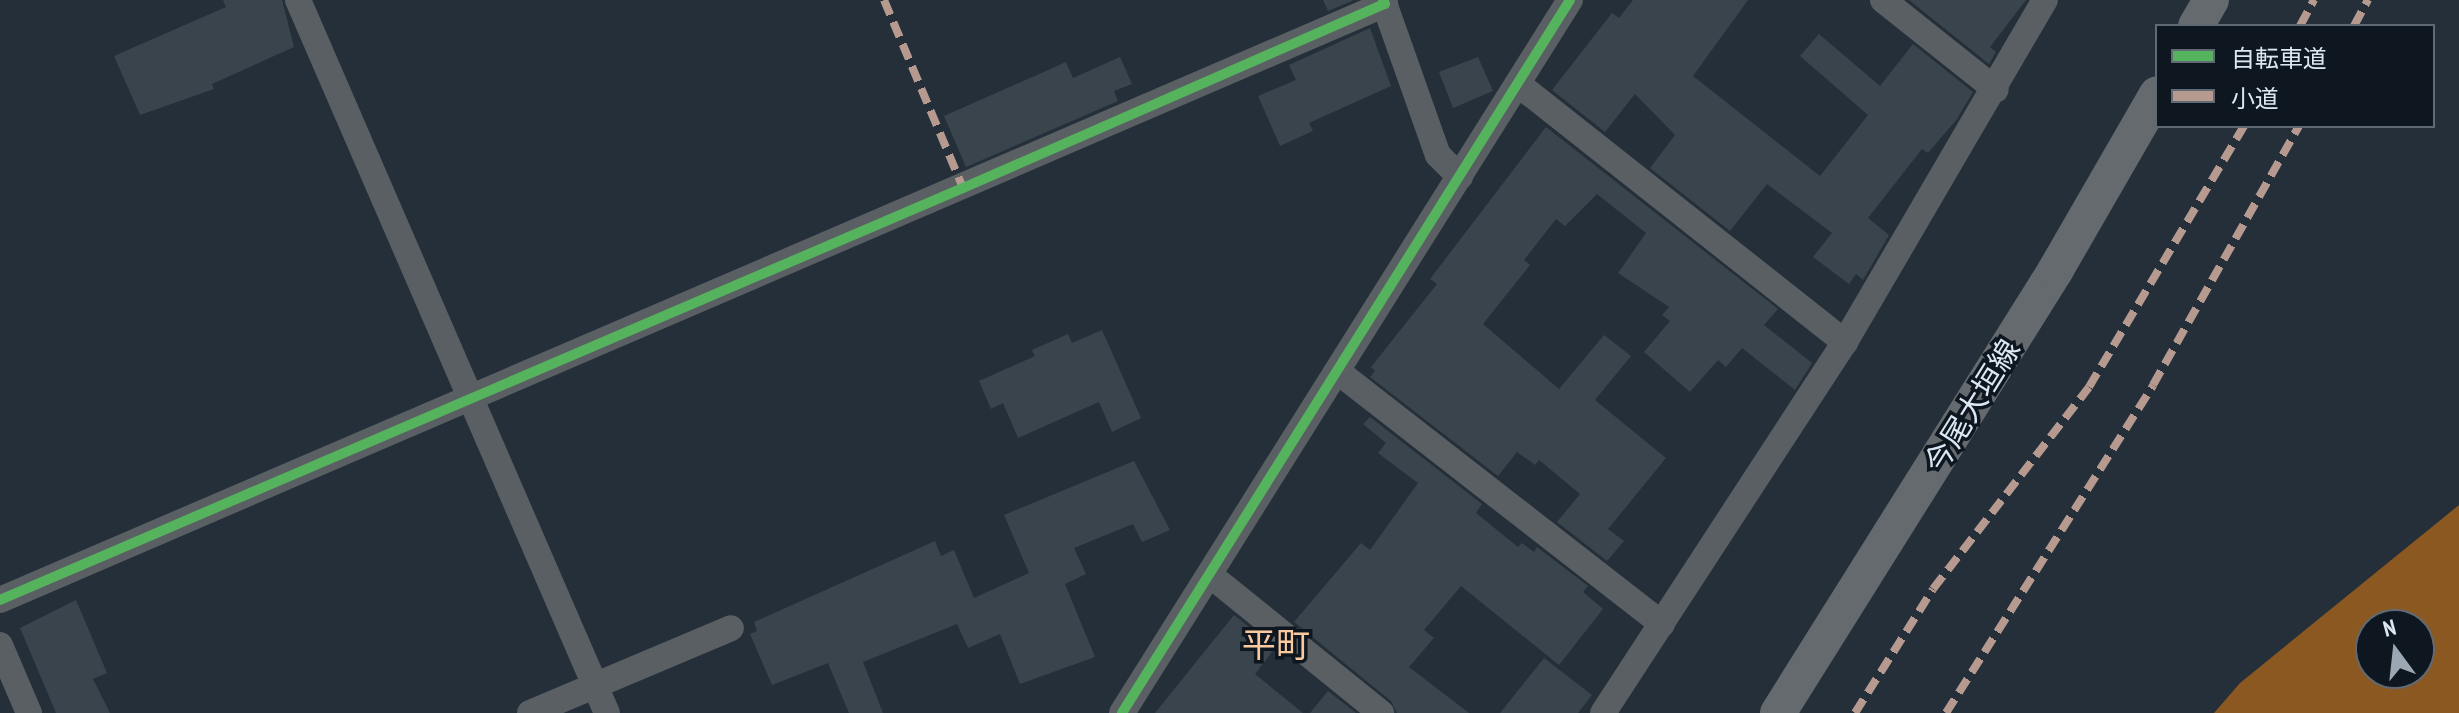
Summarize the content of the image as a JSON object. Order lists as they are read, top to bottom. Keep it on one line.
{"streets":{"main road":["今尾大垣線"]},"districts":["平町"],"legend":["自転車道","小道"],"north":"top"}
